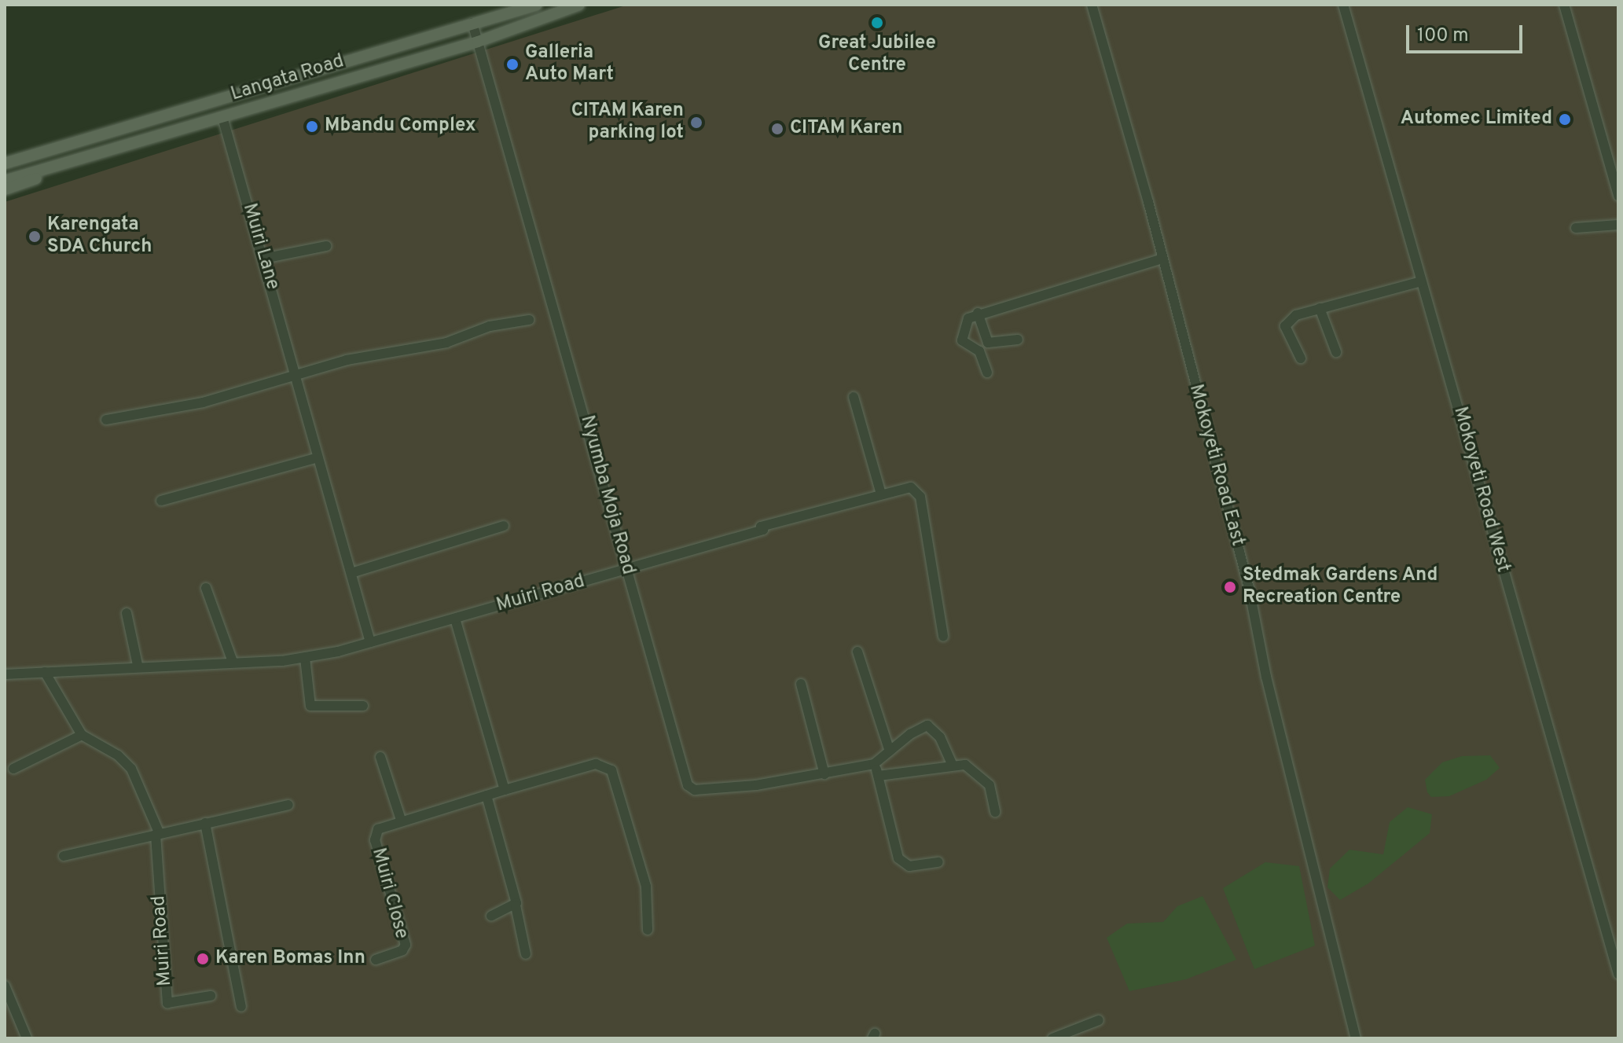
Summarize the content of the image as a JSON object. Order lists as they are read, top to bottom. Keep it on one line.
{"streets":{"main road":["Langata Road"],"street":["Muiri Lane","Mokoyeti Road East","Mokoyeti Road West","Nyumba Moja Road","Muiri Road","Muiri Close"]},"crossings":[["Langata Road","Muiri Lane"],["Langata Road","Nyumba Moja Road"],["Muiri Lane","Muiri Road"],["Nyumba Moja Road","Muiri Road"]],"places":["Great Jubilee Centre","Galleria Auto Mart","Automec Limited","CITAM Karen parking lot","Mbandu Complex","CITAM Karen","Karengata SDA Church","Stedmak Gardens And Recreation Centre","Karen Bomas Inn"],"scale_bar":"100 m"}
